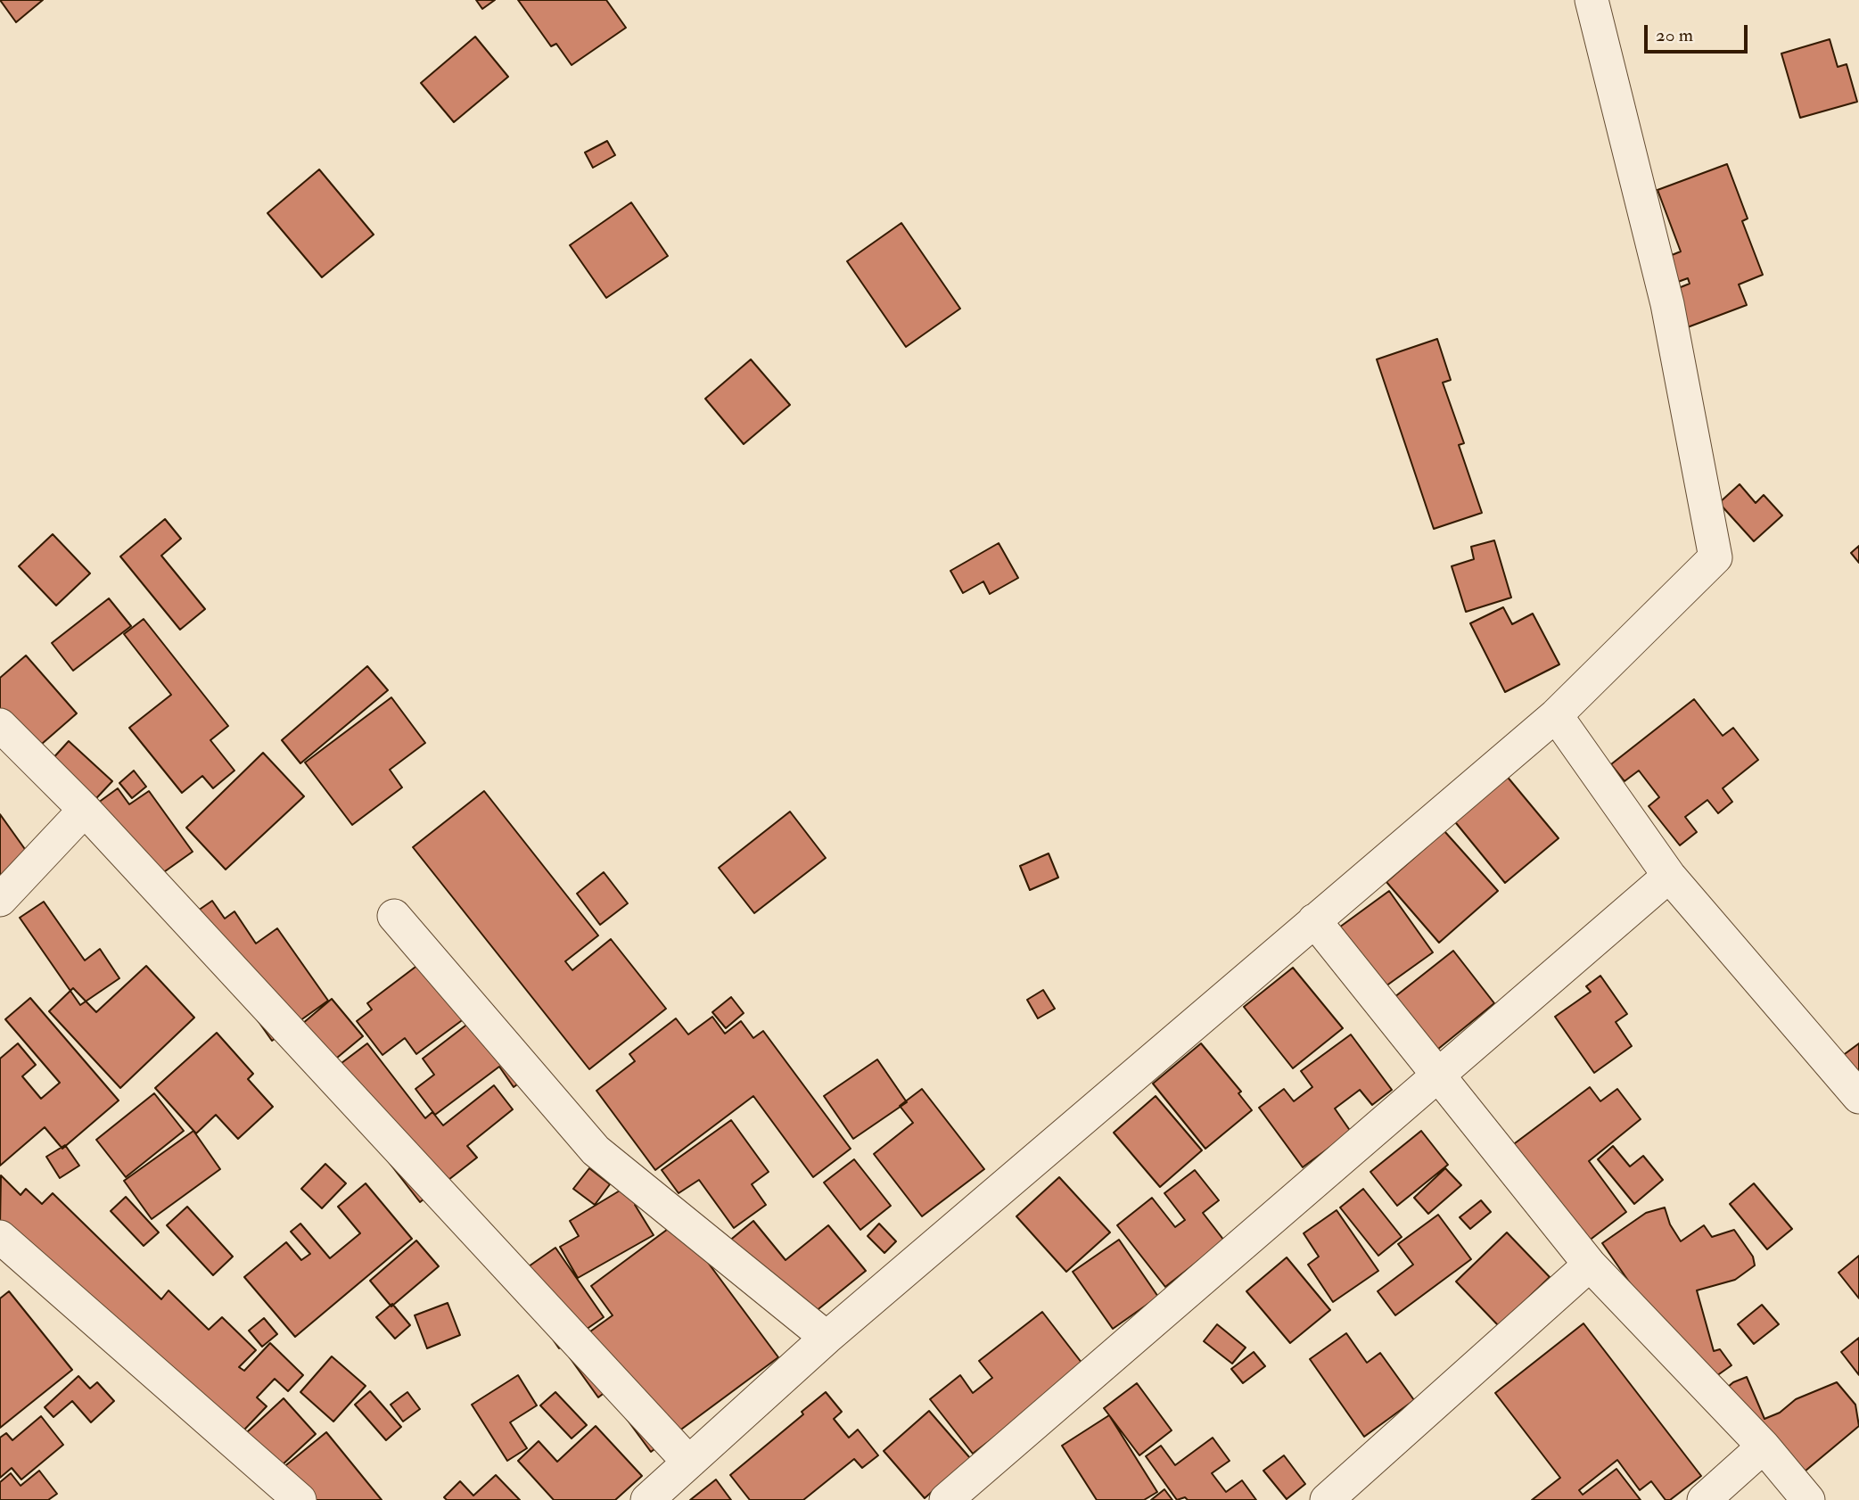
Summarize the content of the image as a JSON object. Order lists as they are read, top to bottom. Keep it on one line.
{"scale_bar":"20 m"}
